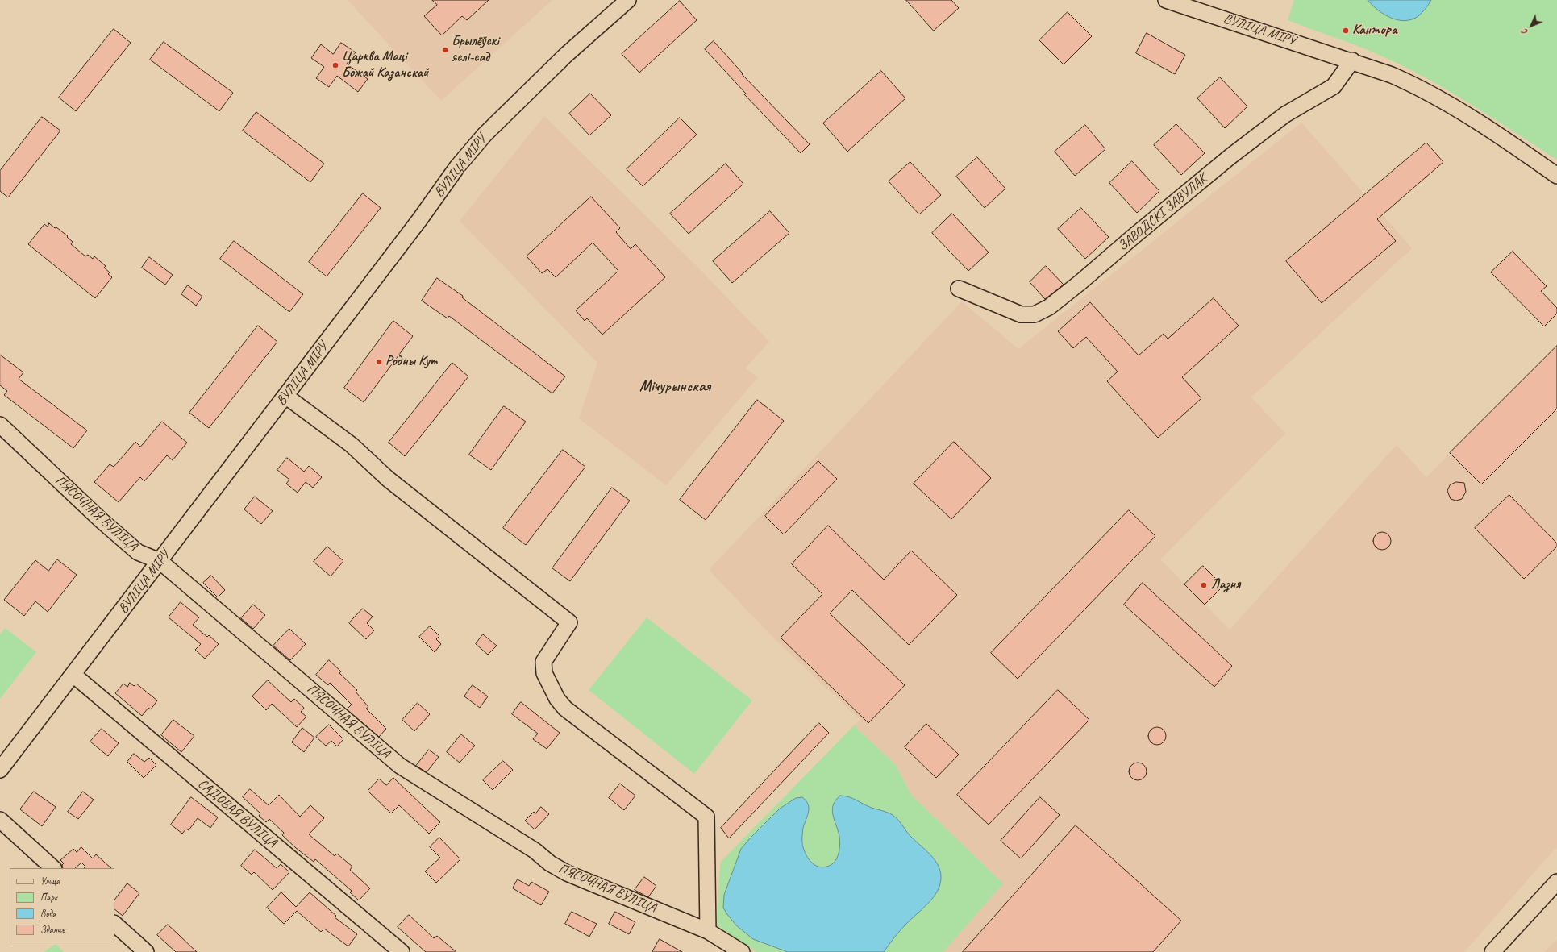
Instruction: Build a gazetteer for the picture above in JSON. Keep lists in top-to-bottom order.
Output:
{
  "streets": {
    "street": [
      "ВУЛІЦА МІРУ",
      "ЗАВОДСКІ ЗАВУЛАК",
      "ПЯСОЧНАЯ ВУЛІЦА",
      "САДОВАЯ ВУЛІЦА"
    ]
  },
  "crossings": [
    ["ВУЛІЦА МІРУ", "ЗАВОДСКІ ЗАВУЛАК"],
    ["ВУЛІЦА МІРУ", "ПЯСОЧНАЯ ВУЛІЦА"],
    ["ВУЛІЦА МІРУ", "САДОВАЯ ВУЛІЦА"]
  ],
  "districts": ["Мічурынская"],
  "places": [
    "Кантора",
    "Брылёўскі яслі-сад",
    "Царква Маці Божай Казанскай",
    "Родны Кут",
    "Лазня"
  ],
  "legend": [
    "Улица",
    "Парк",
    "Вода",
    "Здание"
  ],
  "north": "bottom left"
}
